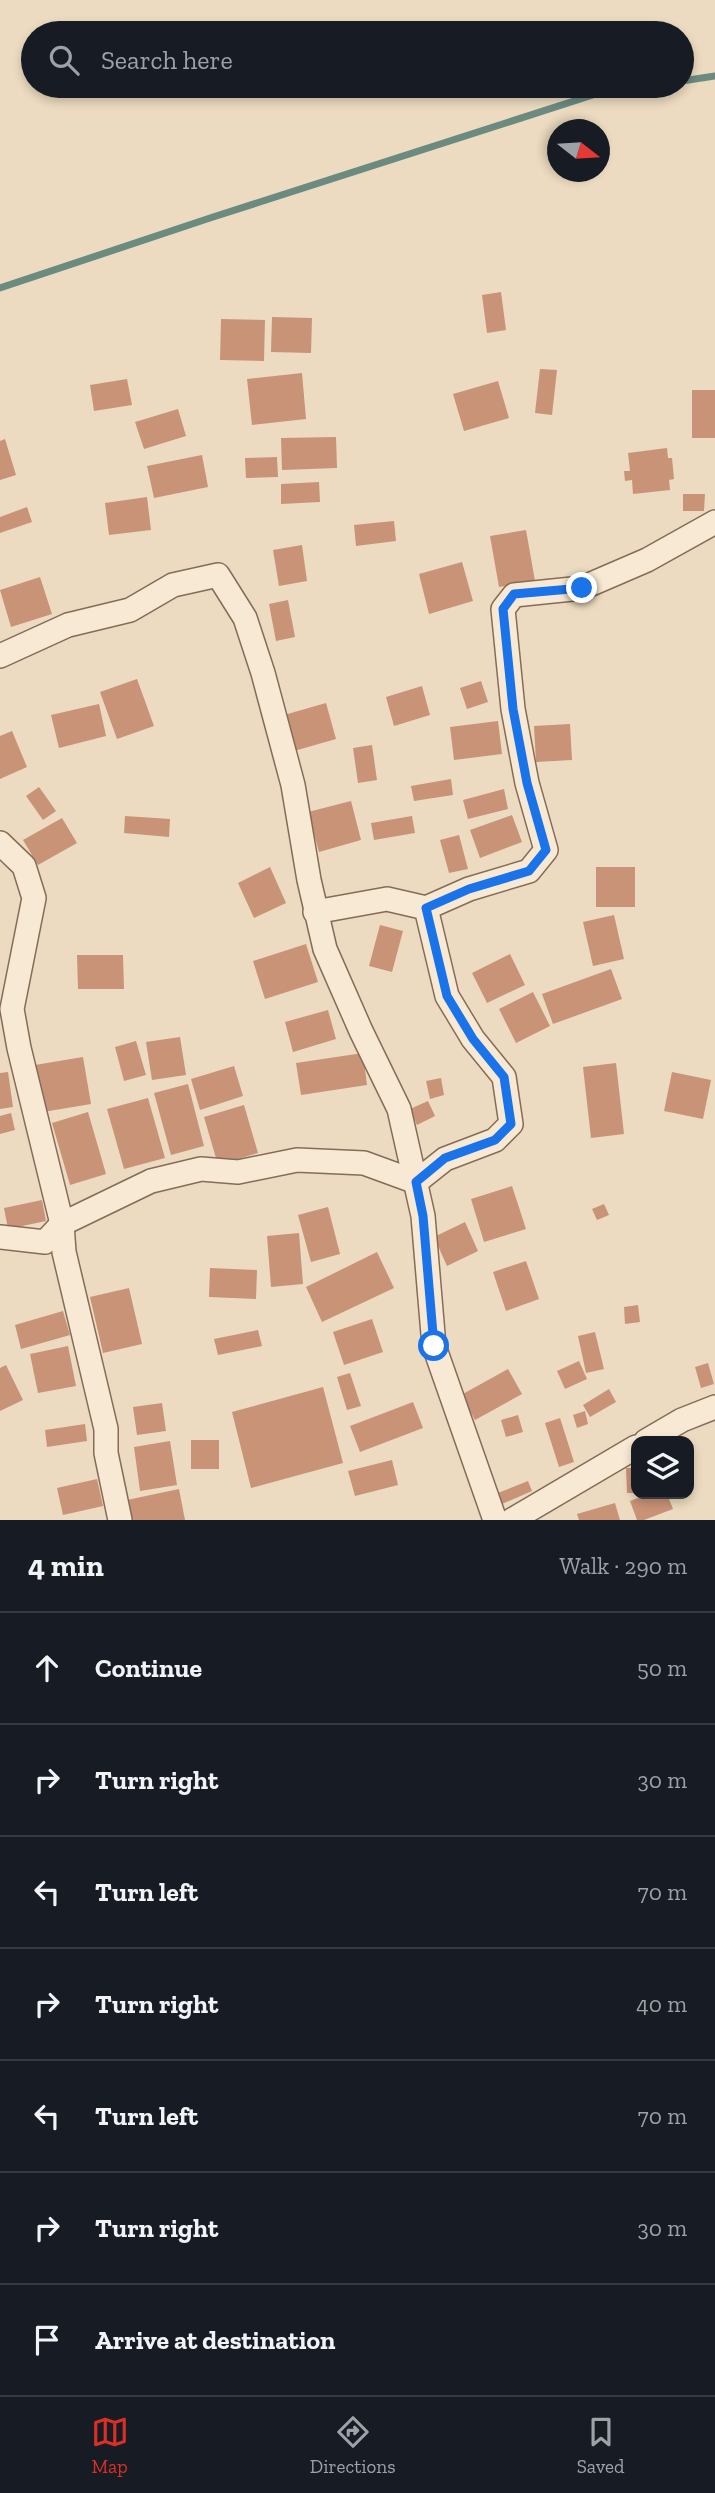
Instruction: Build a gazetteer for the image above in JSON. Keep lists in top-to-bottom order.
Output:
{
  "north": "right",
  "page": {
    "search": "Search here",
    "heading": ["4 min", "Walk · 290 m"],
    "list": [
      ["Continue", "50 m"],
      ["Turn right", "30 m"],
      ["Turn left", "70 m"],
      ["Turn right", "40 m"],
      ["Turn left", "70 m"],
      ["Turn right", "30 m"],
      "Arrive at destination"
    ],
    "nav": ["Map", "Directions", "Saved"]
  }
}
